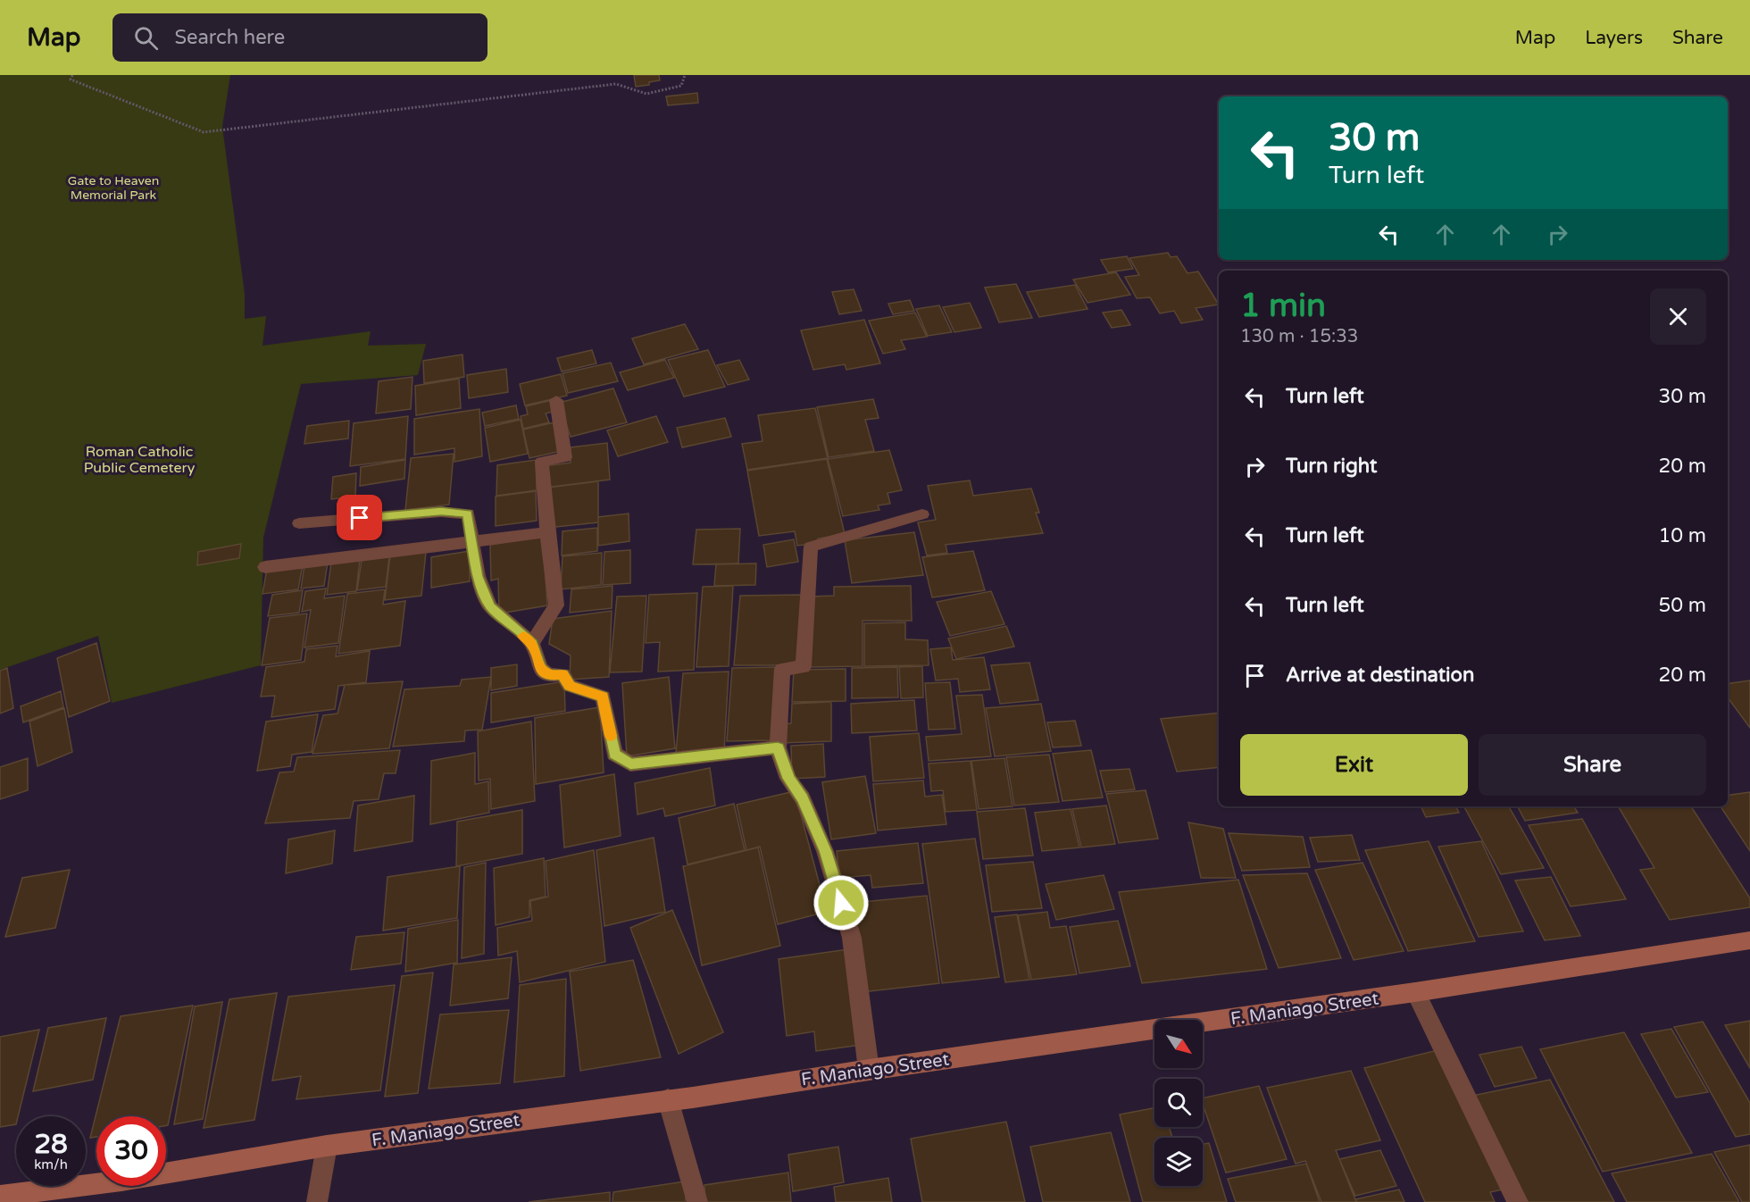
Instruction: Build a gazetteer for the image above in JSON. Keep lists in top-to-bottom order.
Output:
{
  "streets": {
    "main road": ["F. Maniago Street"]
  },
  "parks": ["Gate to Heaven Memorial Park", "Roman Catholic Public Cemetery"],
  "north": "bottom right",
  "page": {
    "header": "Map",
    "search": "Search here",
    "nav": ["Map", "Layers", "Share"],
    "turn": ["30 m", "Turn left"],
    "heading": ["1 min", "130 m · 15:33"],
    "list": [
      {
        "name": "Turn left",
        "value": "30 m"
      },
      {
        "name": "Turn right",
        "value": "20 m"
      },
      {
        "name": "Turn left",
        "value": "10 m"
      },
      {
        "name": "Turn left",
        "value": "50 m"
      },
      {
        "name": "Arrive at destination",
        "value": "20 m"
      }
    ],
    "buttons": ["Exit", "Share"],
    "speed": "28 km/h",
    "limit": "30"
  }
}
